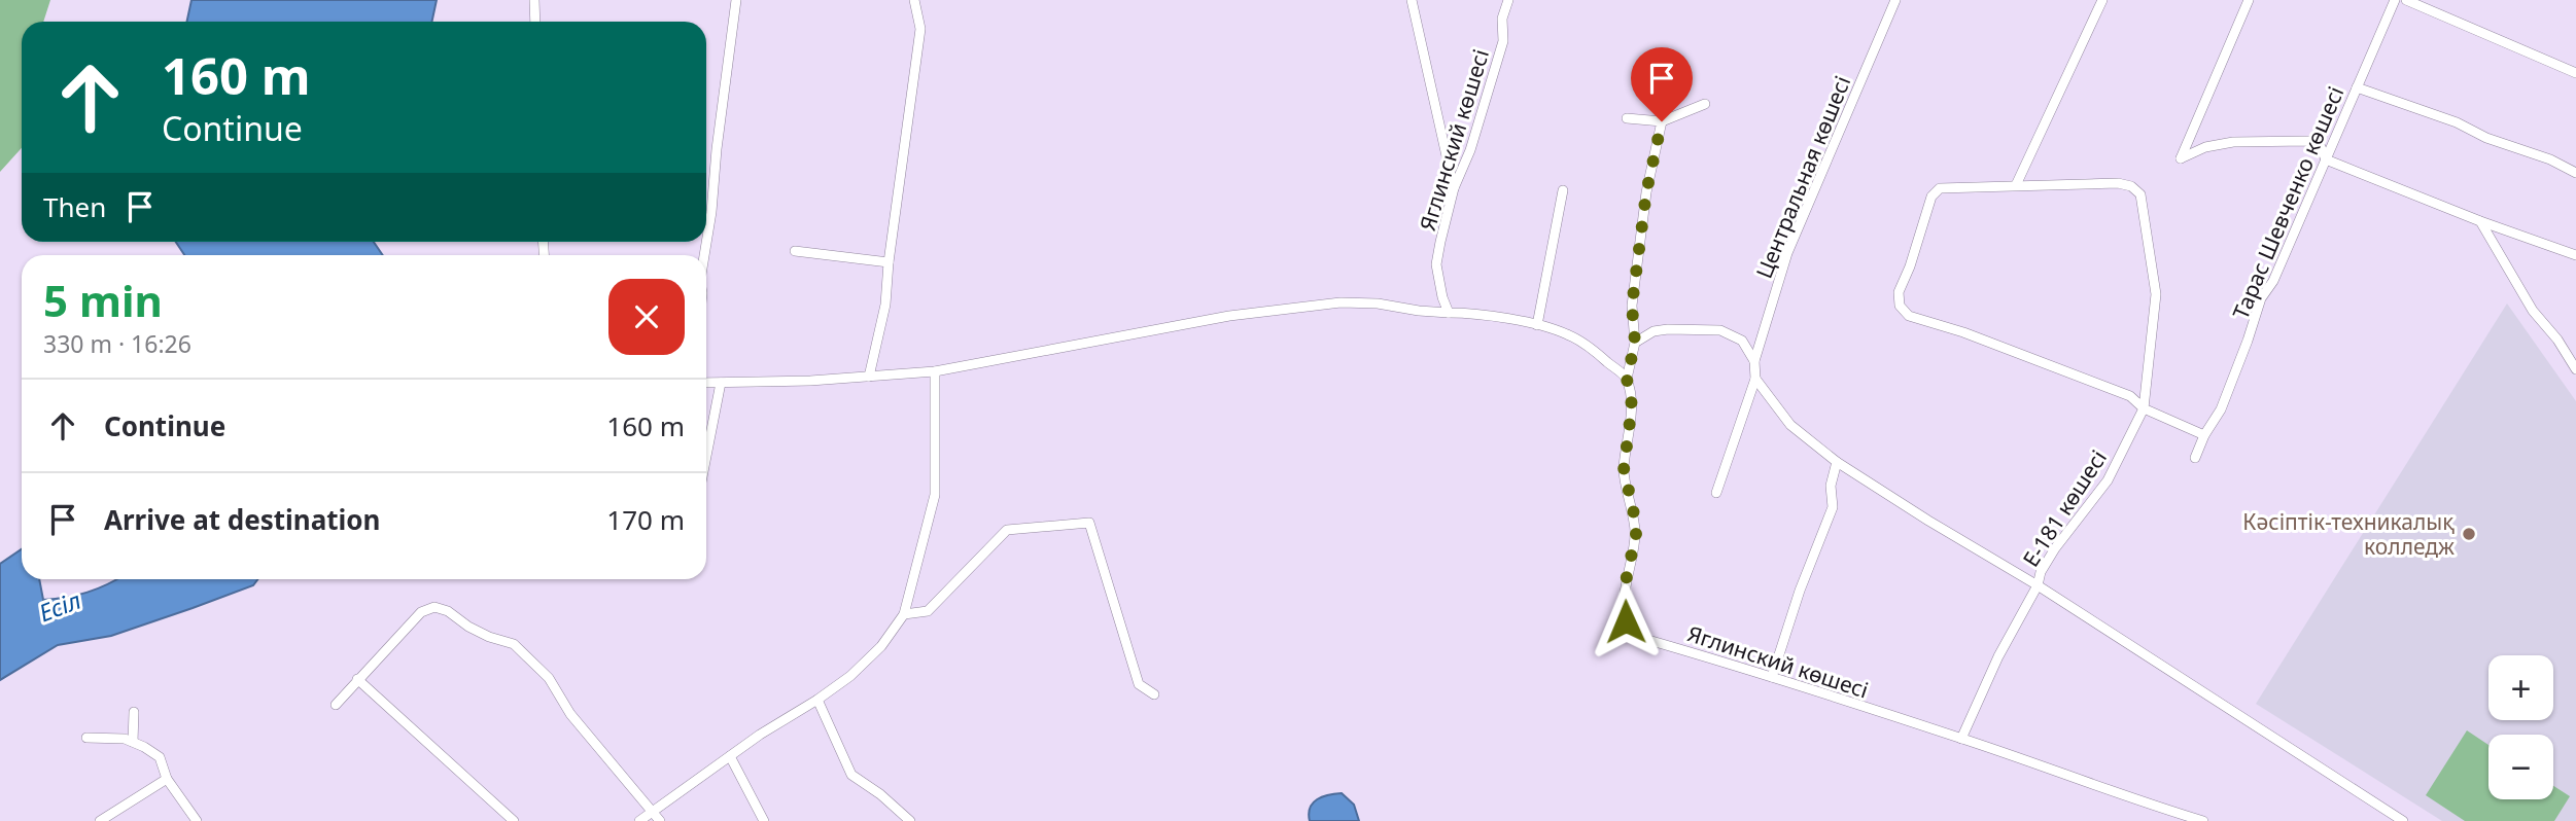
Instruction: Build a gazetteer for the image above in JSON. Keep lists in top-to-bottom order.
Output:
{
  "streets": {
    "street": [
      "Яглинский көшесі",
      "Центральная көшесі",
      "Тарас Шевченко көшесі",
      "Е-181 көшесі"
    ]
  },
  "crossings": [
    ["Яглинский көшесі", "Е-181 көшесі"]
  ],
  "water": ["Есіл"],
  "places": ["Кәсіптік-техникалық колледж"],
  "page": {
    "turn": ["160 m", "Continue"],
    "then": "Then",
    "heading": ["5 min", "330 m · 16:26"],
    "list": [
      {
        "name": "Continue",
        "value": "160 m"
      },
      {
        "name": "Arrive at destination",
        "value": "170 m"
      }
    ],
    "map_buttons": ["+", "−"]
  }
}
